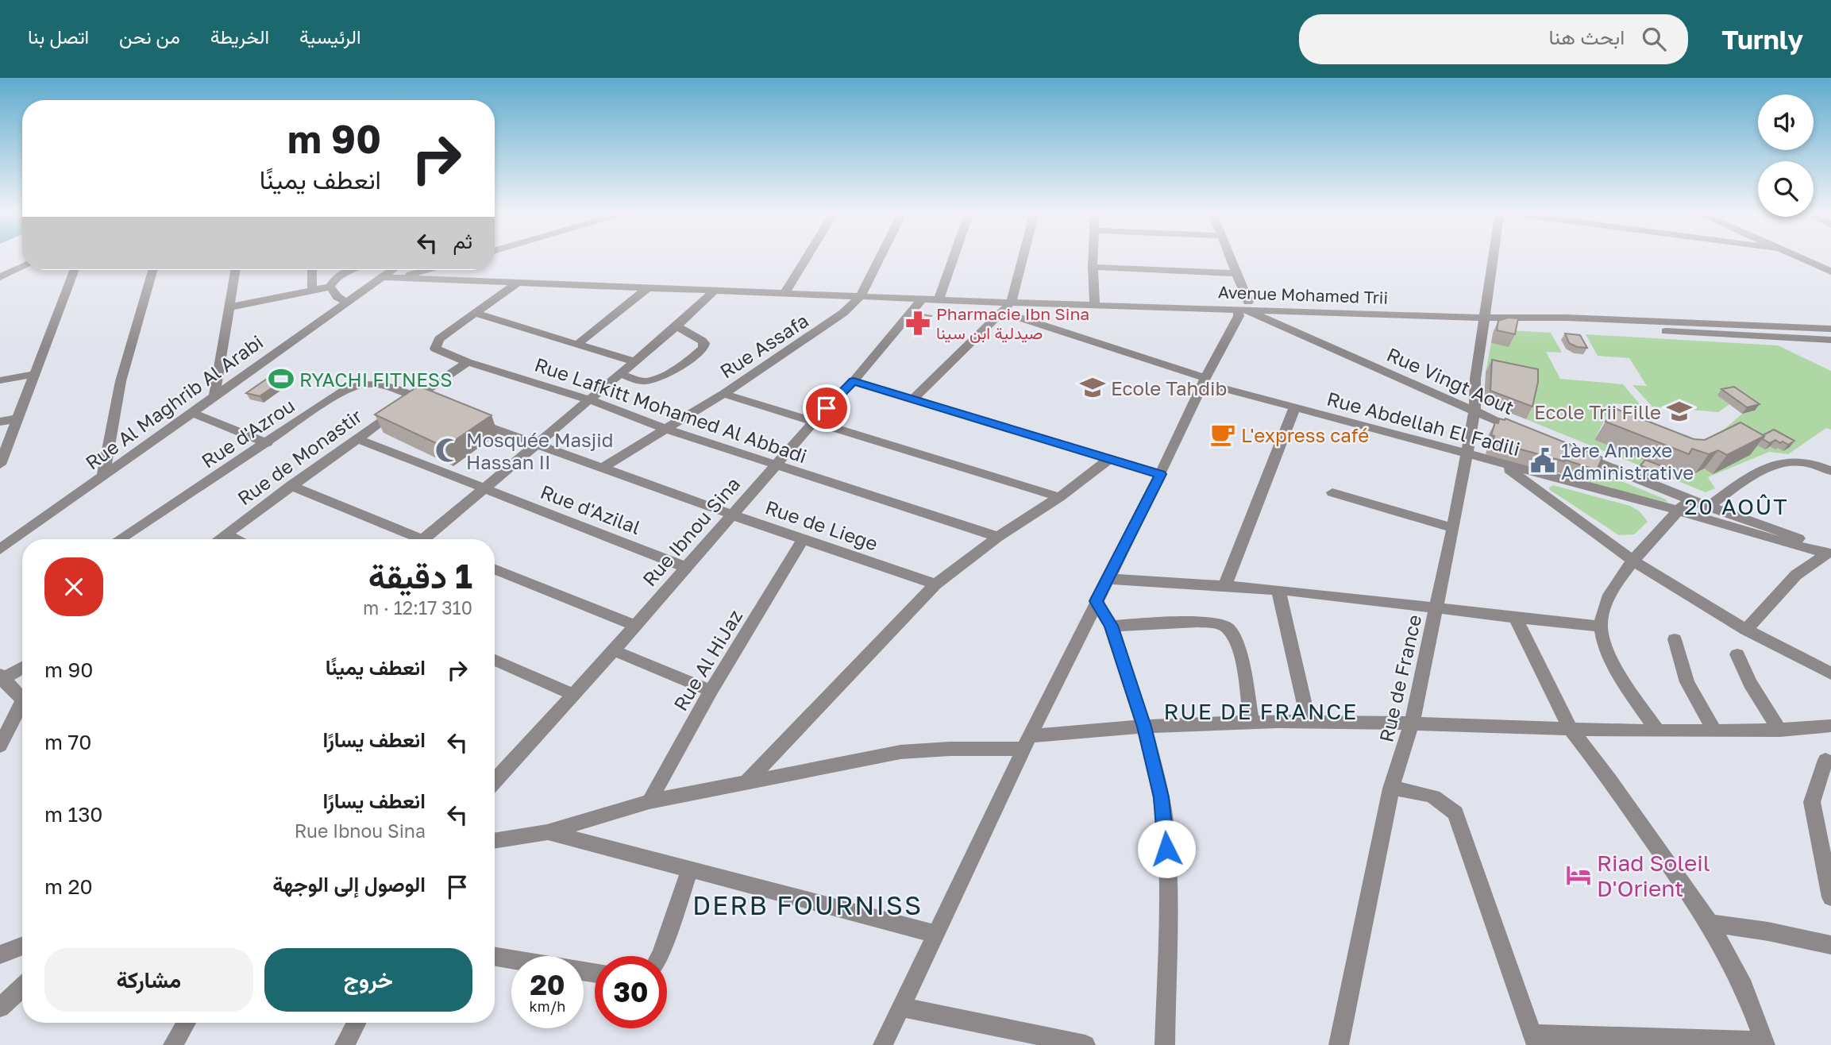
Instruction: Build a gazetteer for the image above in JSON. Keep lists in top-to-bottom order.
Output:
{
  "streets": {
    "street": [
      "Avenue Mohamed Trii",
      "Rue Assafa",
      "Rue Vingt Aout",
      "Rue Al Maghrib Al Arabi",
      "Rue Lafkitt Mohamed Al Abbadi",
      "Rue Abdellah El Fadili",
      "Rue d'Azrou",
      "Rue de Monastir",
      "Rue d'Azilal",
      "Rue de Liege",
      "Rue Ibnou Sina",
      "Rue Al HiJaz",
      "Rue de France"
    ]
  },
  "crossings": [
    ["Avenue Mohamed Trii", "Rue Assafa"],
    ["Avenue Mohamed Trii", "Rue Vingt Aout"],
    ["Avenue Mohamed Trii", "Rue Al Maghrib Al Arabi"],
    ["Avenue Mohamed Trii", "Rue Lafkitt Mohamed Al Abbadi"],
    ["Avenue Mohamed Trii", "Rue Ibnou Sina"],
    ["Avenue Mohamed Trii", "Rue de France"],
    ["Rue Assafa", "Rue Lafkitt Mohamed Al Abbadi"],
    ["Rue Assafa", "Rue de Liege"],
    ["Rue Vingt Aout", "Rue de France"],
    ["Rue Lafkitt Mohamed Al Abbadi", "Rue de Monastir"],
    ["Rue Lafkitt Mohamed Al Abbadi", "Rue Ibnou Sina"],
    ["Rue Abdellah El Fadili", "Rue de France"],
    ["Rue d'Azrou", "Rue de Monastir"],
    ["Rue de Monastir", "Rue d'Azilal"],
    ["Rue d'Azilal", "Rue Ibnou Sina"],
    ["Rue de Liege", "Rue Ibnou Sina"],
    ["Rue de Liege", "Rue Al HiJaz"]
  ],
  "districts": ["20 AOÛT", "RUE DE FRANCE", "DERB FOURNISS"],
  "places": {
    "pharmacy": ["Pharmacie Ibn Sina صيدلية ابن سينا"],
    "sports": ["RYACHI FITNESS"],
    "school or university": ["Ecole Tahdib", "Ecole Trii Fille"],
    "cafe": ["L'express café"],
    "mosque": ["Mosquée Masjid Hassan II"],
    "public building": ["1ère Annexe Administrative"],
    "hotel": ["Riad Soleil D'Orient"]
  },
  "page": {
    "header": "Turnly",
    "search": "ابحث هنا",
    "nav": [
      "الرئيسية",
      "الخريطة",
      "من نحن",
      "اتصل بنا"
    ],
    "turn": ["90 m", "انعطف يمينًا"],
    "then": "ثم",
    "heading": ["1 دقيقة", "310 m · 12:17"],
    "list": [
      {
        "name": "انعطف يمينًا",
        "value": "90 m"
      },
      {
        "name": "انعطف يسارًا",
        "value": "70 m"
      },
      {
        "name": "انعطف يسارًا",
        "note": "Rue Ibnou Sina",
        "value": "130 m"
      },
      {
        "name": "الوصول إلى الوجهة",
        "value": "20 m"
      }
    ],
    "buttons": ["خروج", "مشاركة"],
    "speed": "20 km/h",
    "limit": "30"
  }
}
